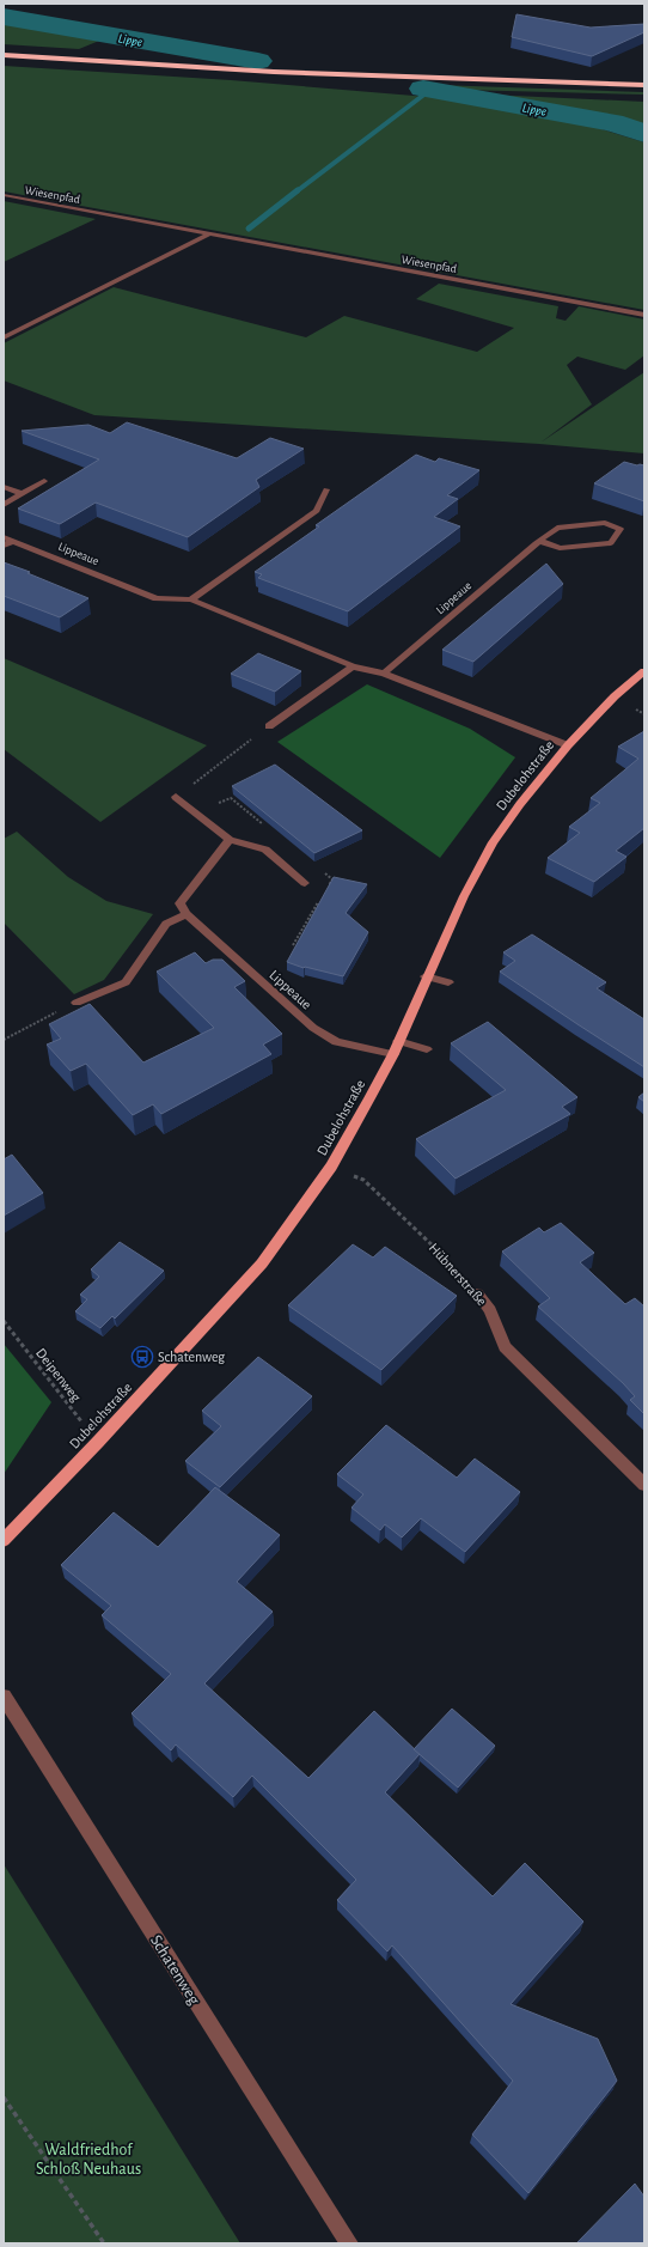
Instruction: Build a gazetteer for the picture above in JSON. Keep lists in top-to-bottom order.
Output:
{
  "streets": {
    "main road": ["Dubelohstraße"],
    "street": [
      "Wiesenpfad",
      "Lippeaue",
      "Hübnerstraße",
      "Schatenweg"
    ],
    "path": ["Deipenweg"]
  },
  "crossings": [
    ["Lippeaue", "Dubelohstraße"],
    ["Dubelohstraße", "Hübnerstraße"],
    ["Dubelohstraße", "Deipenweg"]
  ],
  "water": ["Lippe"],
  "parks": ["Waldfriedhof Schloß Neuhaus"],
  "places": {
    "bus stop": ["Schatenweg"]
  }
}
